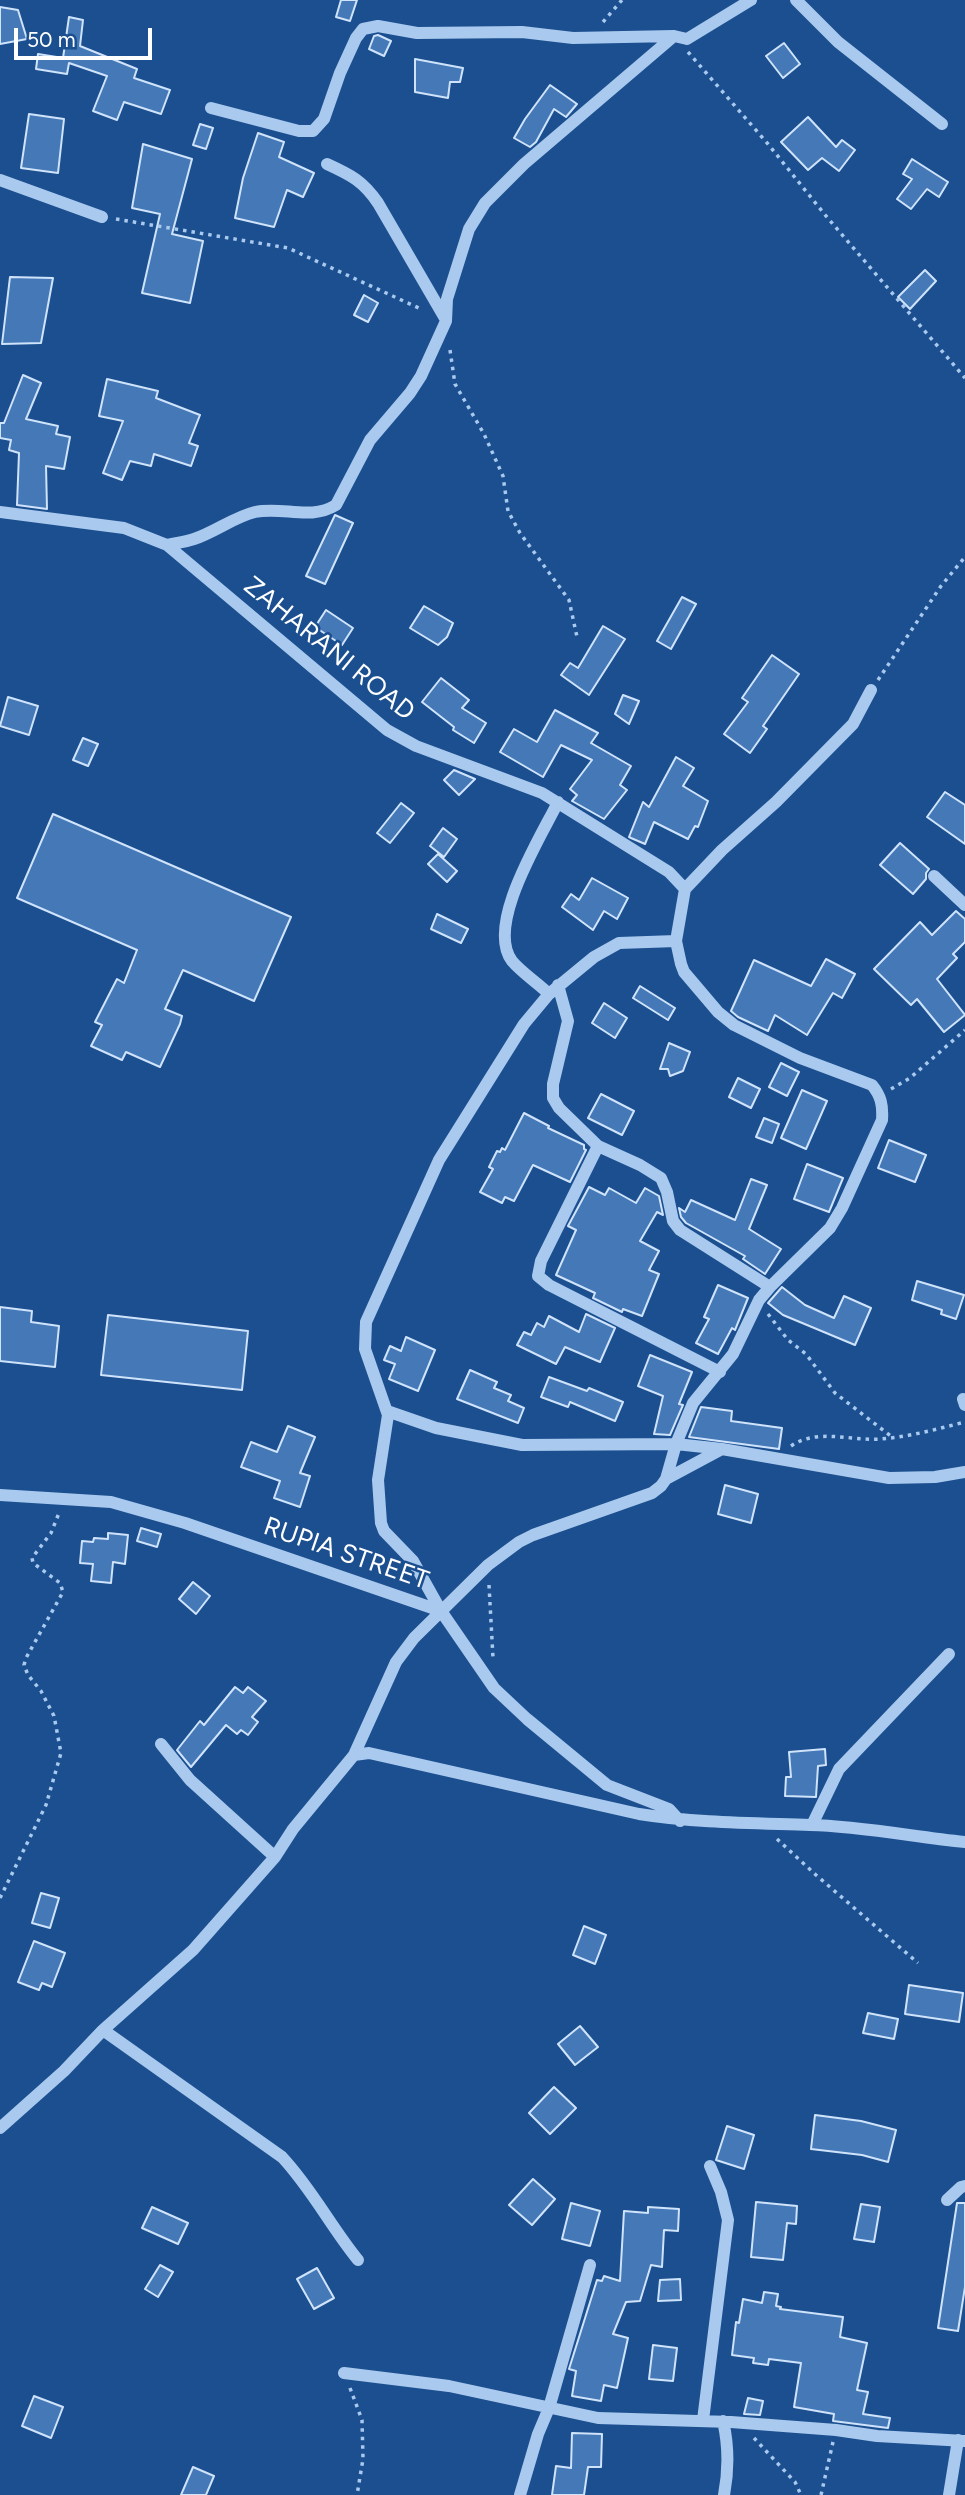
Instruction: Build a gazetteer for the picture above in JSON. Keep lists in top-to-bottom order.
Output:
{
  "streets": {
    "street": ["ZAHARANI ROAD", "RUPIA STREET"]
  },
  "scale_bar": "50 m"
}
